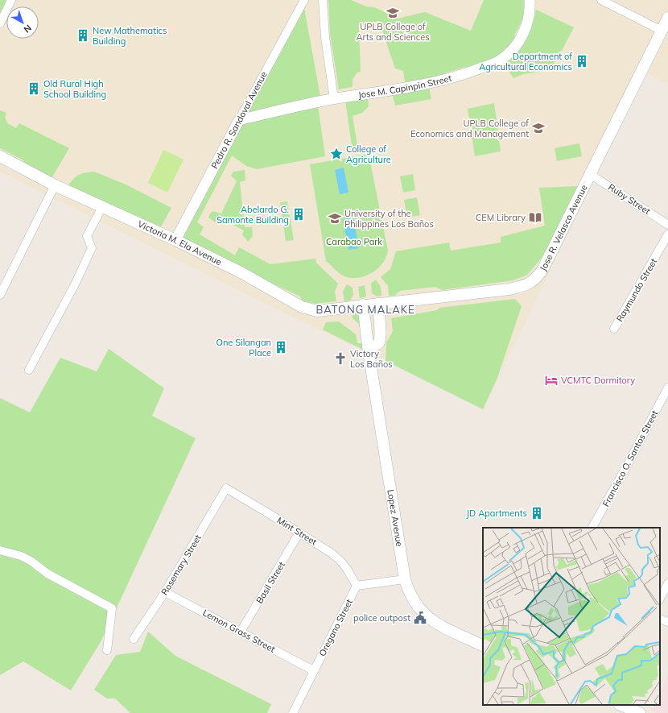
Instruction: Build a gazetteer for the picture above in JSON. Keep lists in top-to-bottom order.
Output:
{
  "streets": {
    "main road": ["Jose R. Velasco Avenue", "Victoria M. Ela Avenue", "Lopez Avenue"],
    "street": [
      "Jose M. Capinpin Street",
      "Pedro R. Sandoval Avenue",
      "Ruby Street",
      "Raymundo Street",
      "Francisco O. Santos Street",
      "Mint Street",
      "Rosemary Street",
      "Basil Street",
      "Oregano Street",
      "Lemon Grass Street"
    ]
  },
  "crossings": [
    ["Jose M. Capinpin Street", "Pedro R. Sandoval Avenue"],
    ["Pedro R. Sandoval Avenue", "Victoria M. Ela Avenue"],
    ["Ruby Street", "Jose R. Velasco Avenue"],
    ["Jose R. Velasco Avenue", "Victoria M. Ela Avenue"],
    ["Jose R. Velasco Avenue", "Lopez Avenue"],
    ["Victoria M. Ela Avenue", "Lopez Avenue"],
    ["Mint Street", "Rosemary Street"],
    ["Mint Street", "Basil Street"],
    ["Mint Street", "Oregano Street"],
    ["Rosemary Street", "Lemon Grass Street"],
    ["Basil Street", "Lemon Grass Street"],
    ["Oregano Street", "Lemon Grass Street"]
  ],
  "districts": ["BATONG MALAKE"],
  "parks": ["Carabao Park"],
  "places": {
    "school or university": ["UPLB College of Arts and Sciences", "UPLB College of Economics and Management", "University of the Philippines Los Baños"],
    "building": [
      "New Mathematics Building",
      "Department of Agricultural Economics",
      "Old Rural High School Building",
      "Abelardo G. Samonte Building",
      "One Silangan Place",
      "JD Apartments"
    ],
    "place": ["College of Agriculture"],
    "library": ["CEM Library"],
    "church": ["Victory Los Baños"],
    "hotel": ["VCMTC Dormitory"],
    "public building": ["police outpost"]
  },
  "north": "bottom right"
}
